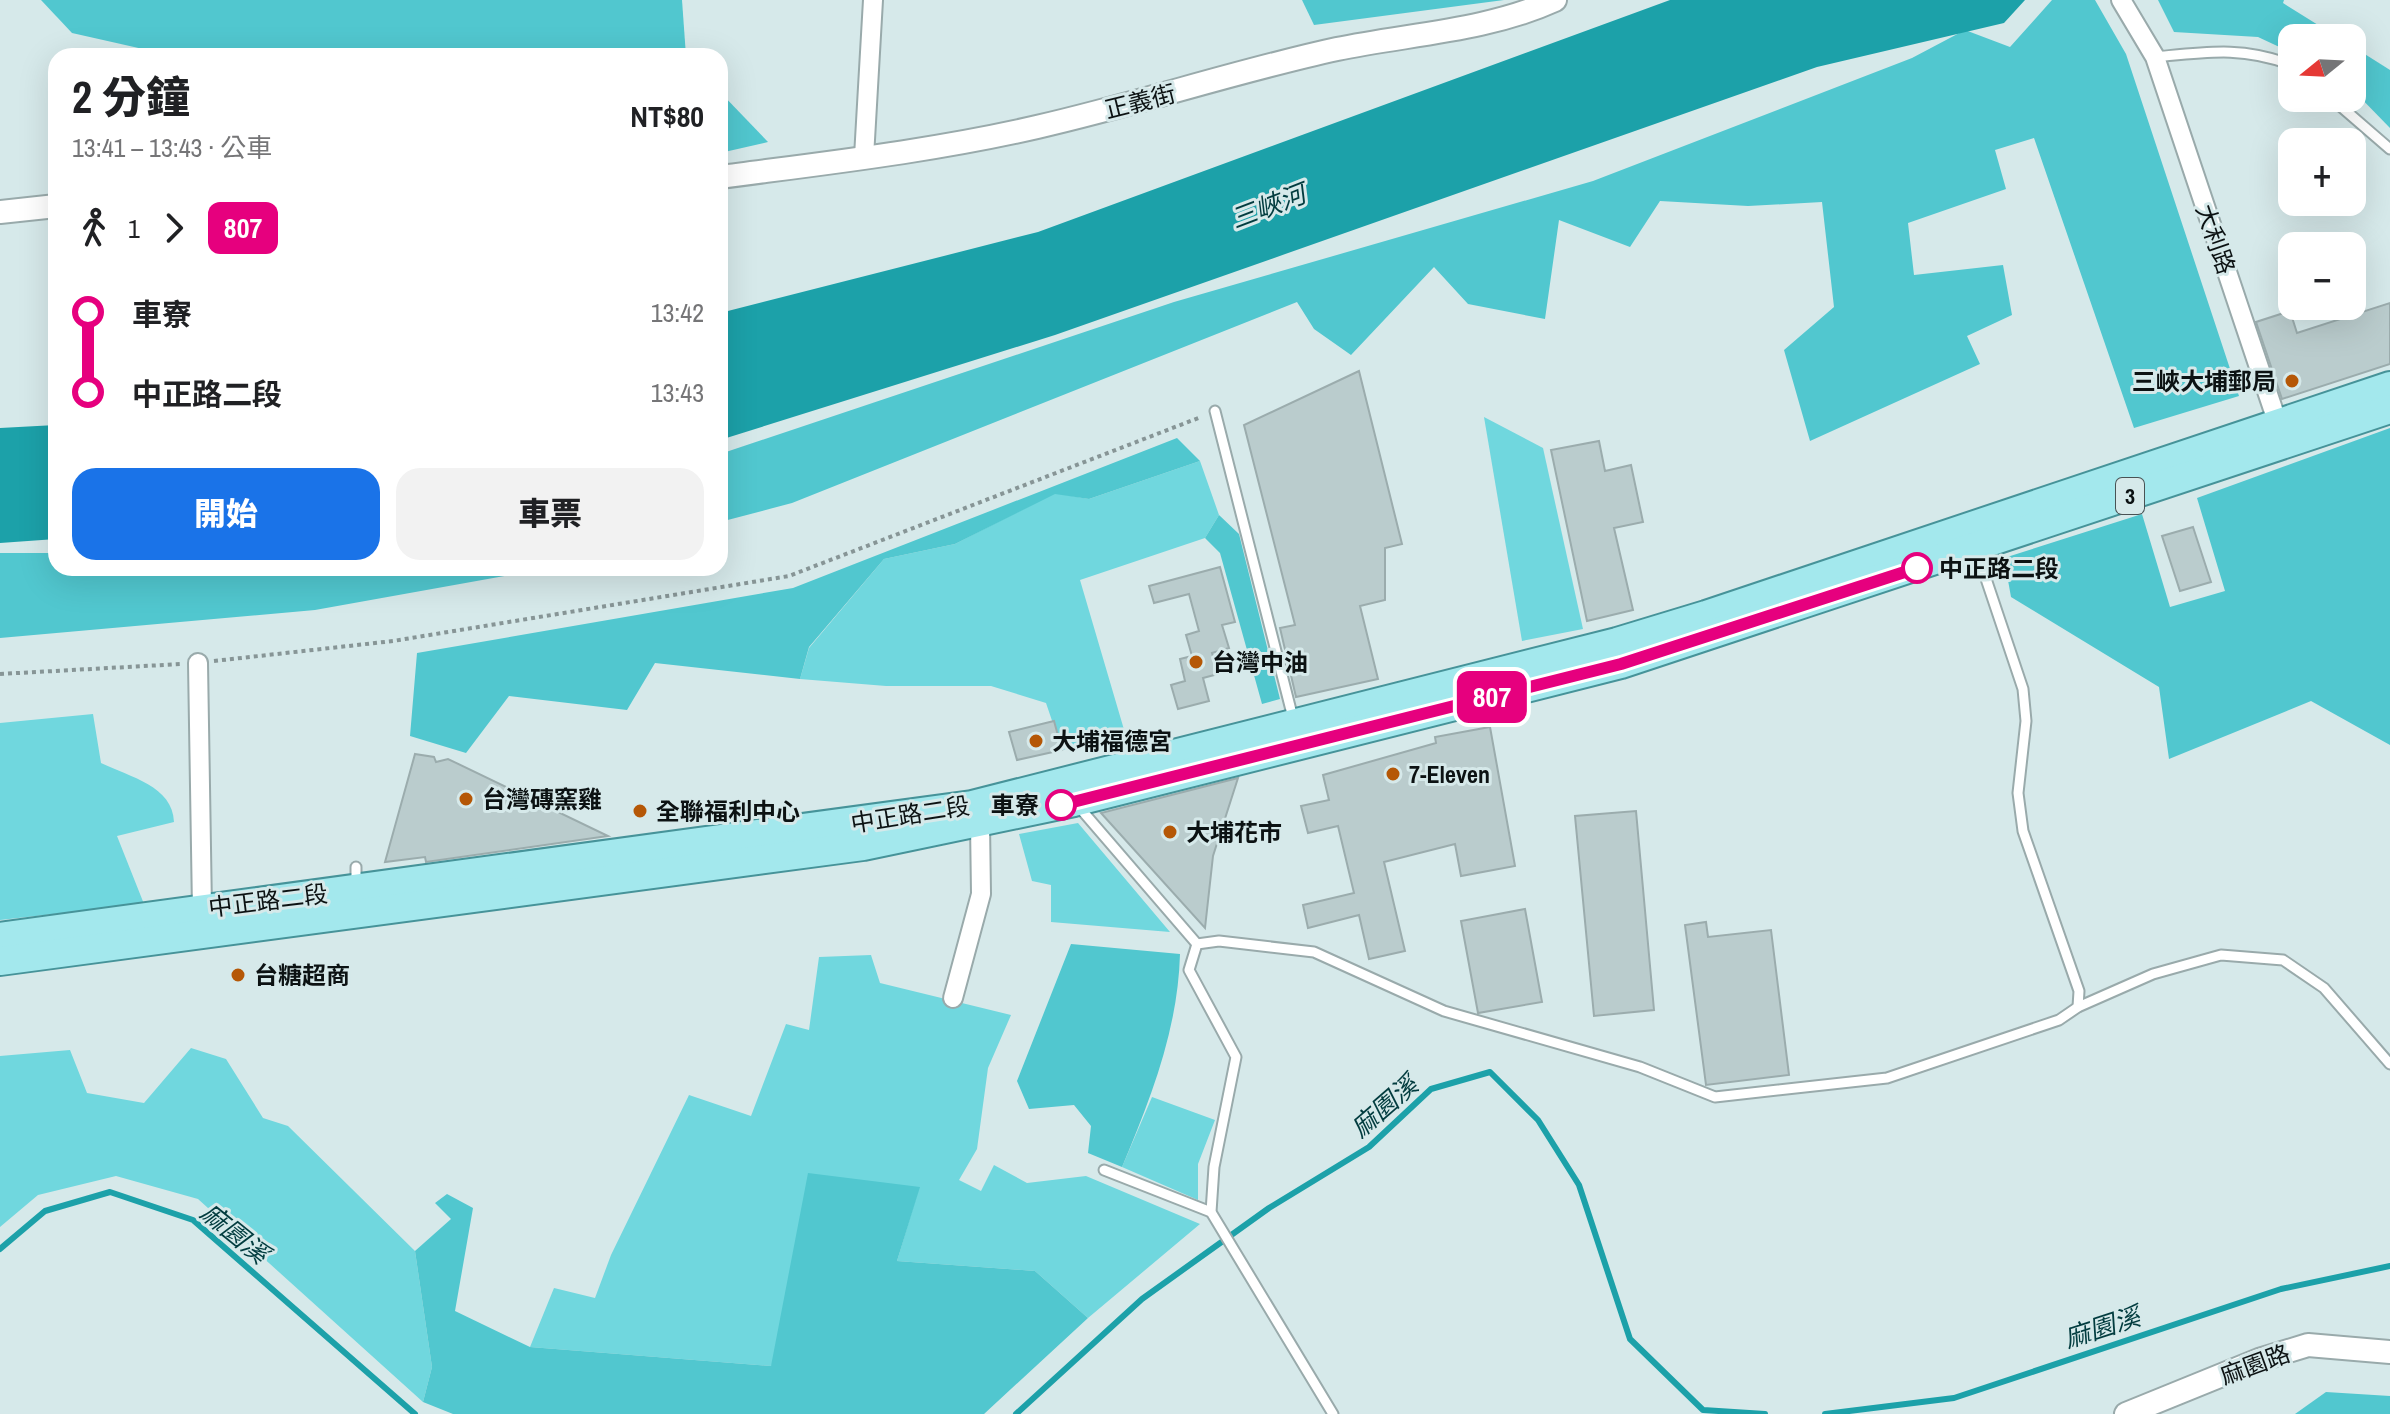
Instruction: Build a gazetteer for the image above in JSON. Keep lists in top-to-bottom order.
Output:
{
  "streets": {
    "main road": ["3", "中正路二段"],
    "street": ["正義街", "大利路", "麻園路"]
  },
  "crossings": [
    ["大利路", "中正路二段"]
  ],
  "water": ["三峽河", "麻園溪"],
  "places": [
    "三峽大埔郵局",
    "中正路二段",
    "台灣中油",
    "大埔福德宮",
    "7-Eleven",
    "台灣磚窯雞",
    "車寮",
    "全聯福利中心",
    "大埔花市",
    "台糖超商"
  ],
  "lines": ["bus line 807"],
  "north": "left",
  "page": {
    "on_map": "807",
    "map_buttons": ["+", "−"],
    "heading": ["2 分鐘", "13:41 – 13:43 · 公車", "NT$80"],
    "legs": ["1", "807"],
    "list": [
      {
        "name": "車寮",
        "value": "13:42"
      },
      {
        "name": "中正路二段",
        "value": "13:43"
      }
    ],
    "buttons": ["開始", "車票"]
  }
}
